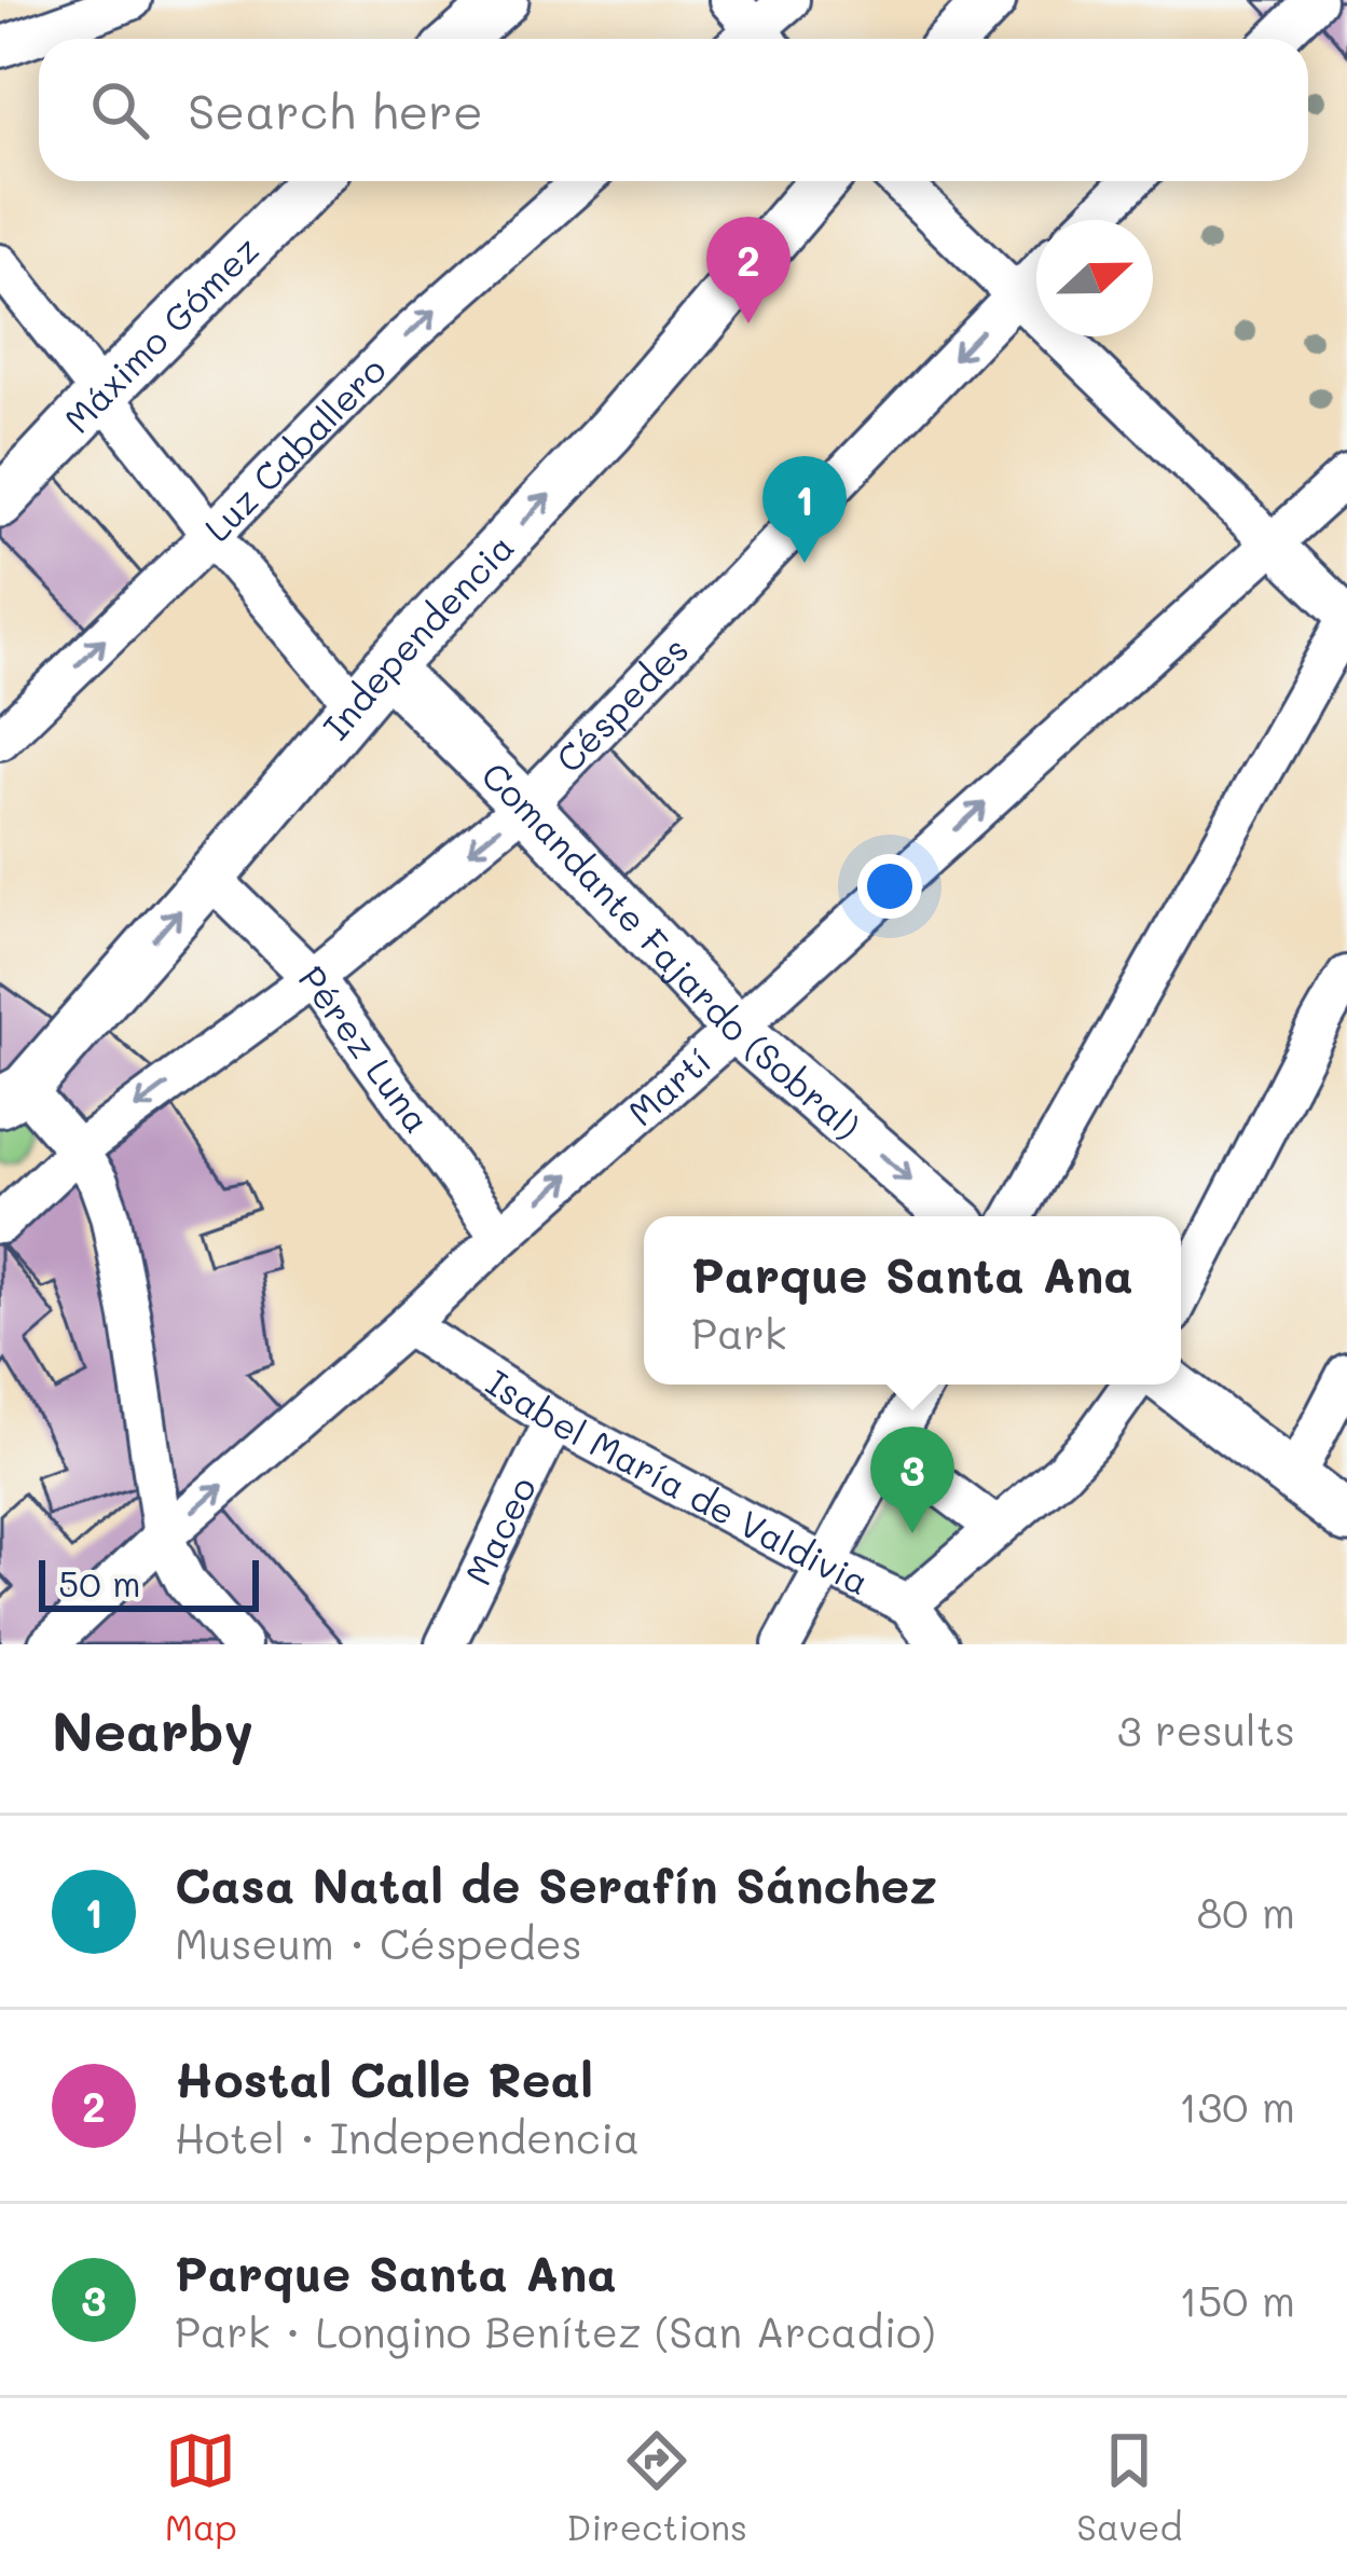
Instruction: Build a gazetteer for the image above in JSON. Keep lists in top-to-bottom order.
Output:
{
  "streets": {
    "main road": ["Máximo Gómez", "Independencia", "Comandante Fajardo (Sobral)"],
    "street": [
      "Luz Caballero",
      "Céspedes",
      "Pérez Luna",
      "Martí",
      "Isabel María de Valdivia",
      "Maceo"
    ]
  },
  "crossings": [
    ["Independencia", "Comandante Fajardo (Sobral)"],
    ["Independencia", "Pérez Luna"],
    ["Céspedes", "Comandante Fajardo (Sobral)"],
    ["Céspedes", "Pérez Luna"],
    ["Comandante Fajardo (Sobral)", "Martí"],
    ["Pérez Luna", "Martí"],
    ["Martí", "Isabel María de Valdivia"],
    ["Isabel María de Valdivia", "Maceo"]
  ],
  "one_way": [
    "Luz Caballero",
    "Independencia",
    "Céspedes",
    "Comandante Fajardo (Sobral)"
  ],
  "scale_bar": "50 m",
  "north": "right",
  "page": {
    "search": "Search here",
    "pins": ["2", "1", "3"],
    "popup": ["Parque Santa Ana", "Park"],
    "scale": "50 m",
    "heading": ["Nearby", "3 results"],
    "list": [
      {
        "mark": "1",
        "name": "Casa Natal de Serafín Sánchez",
        "note": "Museum · Céspedes",
        "value": "80 m"
      },
      {
        "mark": "2",
        "name": "Hostal Calle Real",
        "note": "Hotel · Independencia",
        "value": "130 m"
      },
      {
        "mark": "3",
        "name": "Parque Santa Ana",
        "note": "Park · Longino Benítez (San Arcadio)",
        "value": "150 m"
      }
    ],
    "nav": ["Map", "Directions", "Saved"]
  }
}
